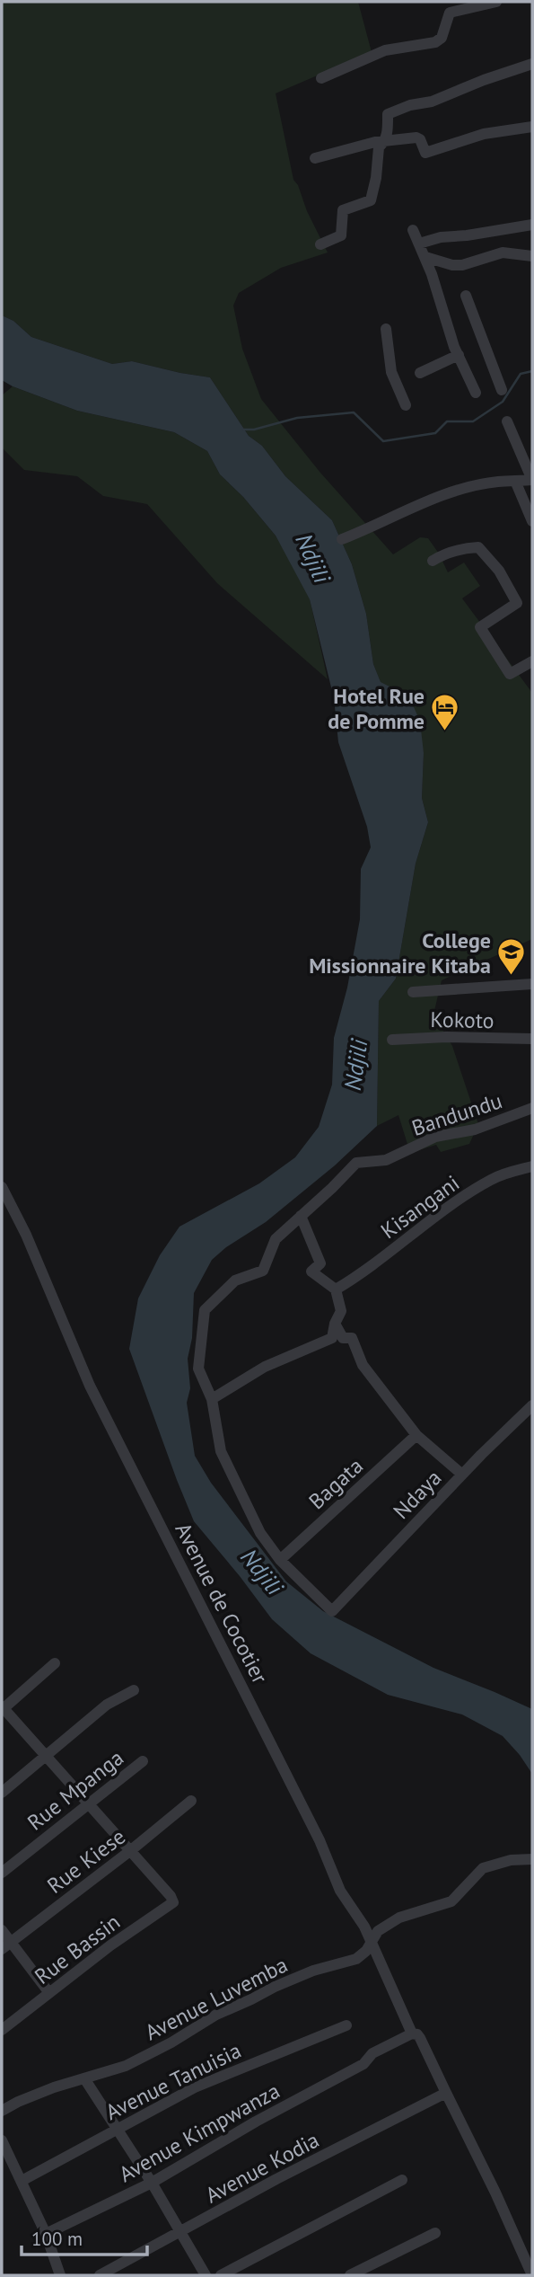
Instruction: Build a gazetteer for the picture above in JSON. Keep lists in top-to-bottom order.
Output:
{
  "streets": {
    "street": [
      "Kokoto",
      "Bandundu",
      "Kisangani",
      "Bagata",
      "Ndaya",
      "Avenue de Cocotier",
      "Rue Mpanga",
      "Rue Kiese",
      "Rue Bassin",
      "Avenue Luvemba",
      "Avenue Tanuisia",
      "Avenue Kimpwanza",
      "Avenue Kodia"
    ]
  },
  "crossings": [
    ["Bagata", "Ndaya"],
    ["Avenue de Cocotier", "Avenue Luvemba"],
    ["Avenue de Cocotier", "Avenue Kimpwanza"],
    ["Avenue de Cocotier", "Avenue Kodia"],
    ["Rue Kiese", "Rue Bassin"]
  ],
  "water": ["Ndjili"],
  "places": {
    "hotel": ["Hotel Rue de Pomme"],
    "school or university": ["College Missionnaire Kitaba"]
  },
  "scale_bar": "100 m"
}
